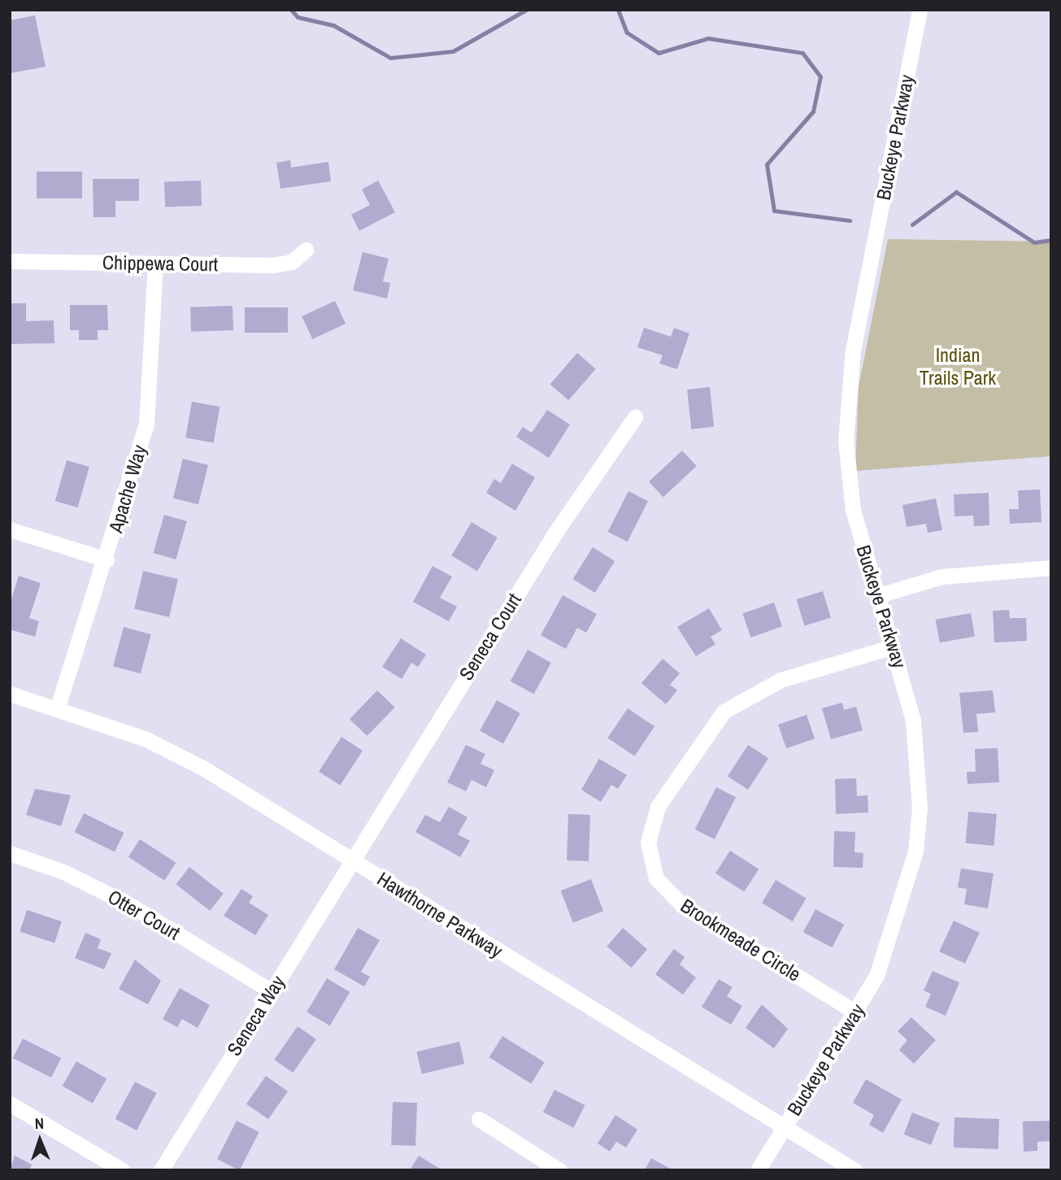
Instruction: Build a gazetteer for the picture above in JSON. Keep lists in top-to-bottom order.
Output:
{
  "streets": {
    "street": [
      "Buckeye Parkway",
      "Chippewa Court",
      "Apache Way",
      "Seneca Court",
      "Otter Court",
      "Hawthorne Parkway",
      "Brookmeade Circle",
      "Seneca Way"
    ]
  },
  "crossings": [
    ["Buckeye Parkway", "Hawthorne Parkway"],
    ["Buckeye Parkway", "Brookmeade Circle"],
    ["Chippewa Court", "Apache Way"],
    ["Apache Way", "Hawthorne Parkway"],
    ["Seneca Court", "Hawthorne Parkway"],
    ["Seneca Court", "Seneca Way"],
    ["Otter Court", "Seneca Way"],
    ["Hawthorne Parkway", "Seneca Way"]
  ],
  "parks": ["Indian Trails Park"],
  "north": "top"
}
